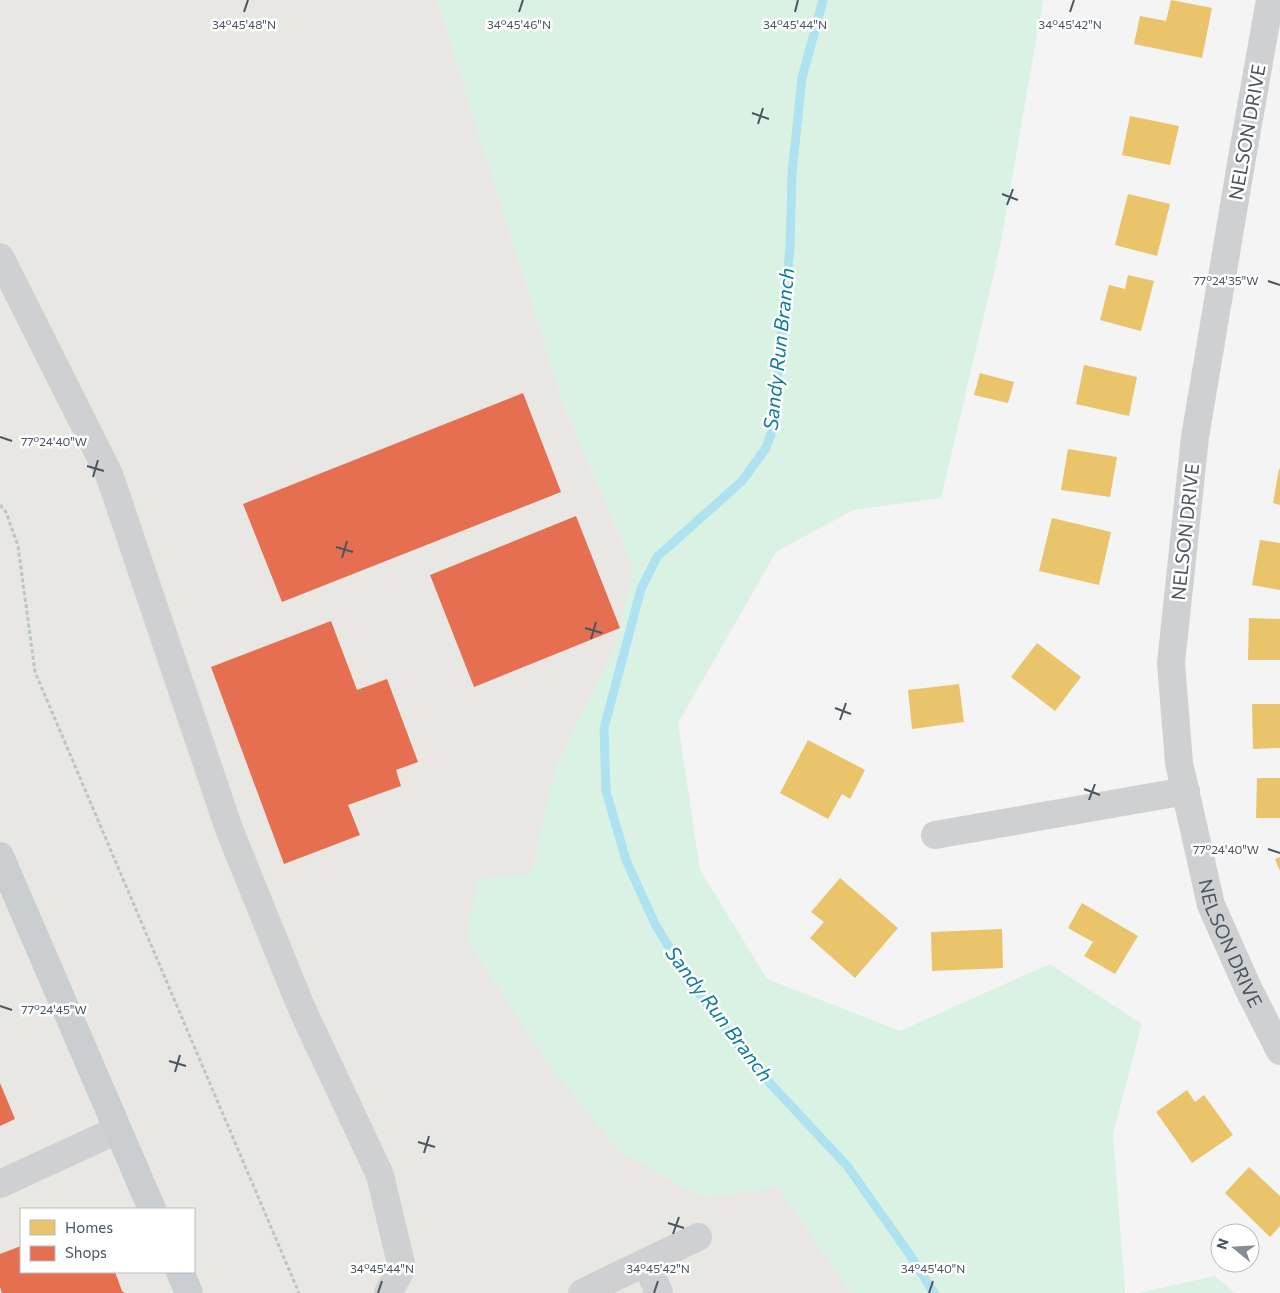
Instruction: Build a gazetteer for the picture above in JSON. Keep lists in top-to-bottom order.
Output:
{
  "streets": {
    "street": ["NELSON DRIVE"]
  },
  "water": ["Sandy Run Branch"],
  "legend": ["Homes", "Shops"],
  "north": "left",
  "coordinates": [
    "34°45'48\"N",
    "34°45'46\"N",
    "34°45'44\"N",
    "34°45'42\"N",
    "77°24'35\"W",
    "77°24'40\"W",
    "77°24'45\"W",
    "34°45'40\"N"
  ]
}
